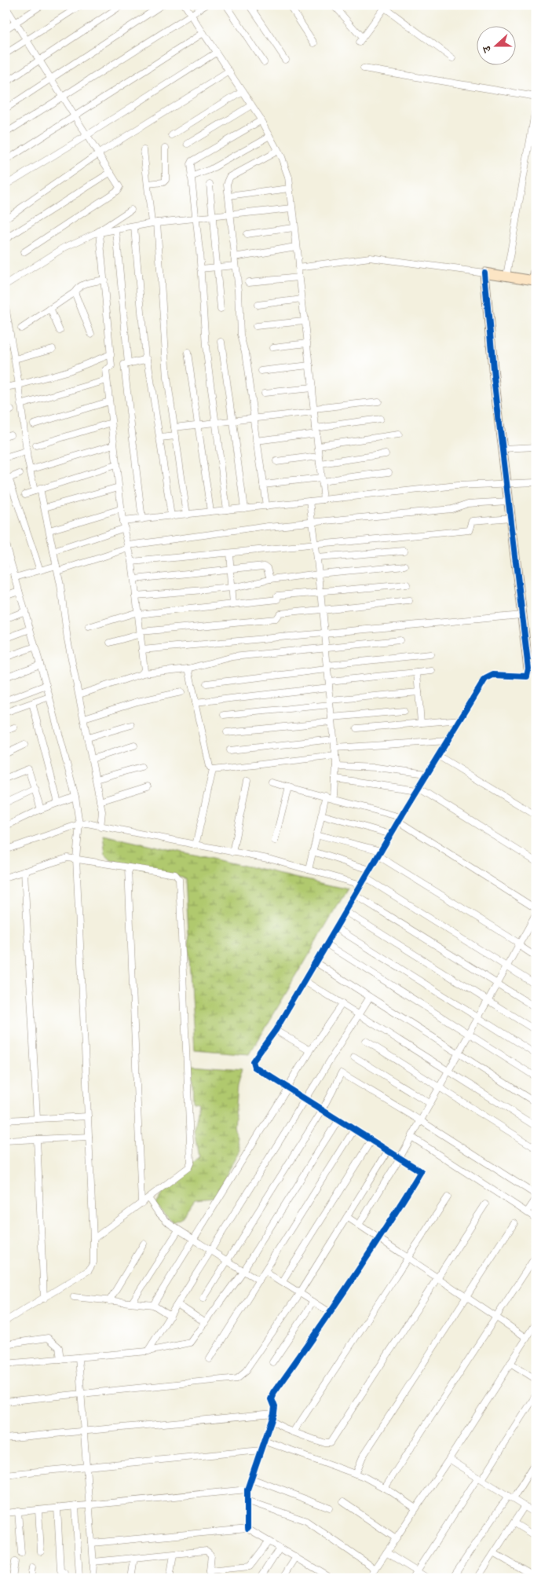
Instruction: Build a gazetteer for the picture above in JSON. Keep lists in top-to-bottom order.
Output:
{
  "north": "left"
}
